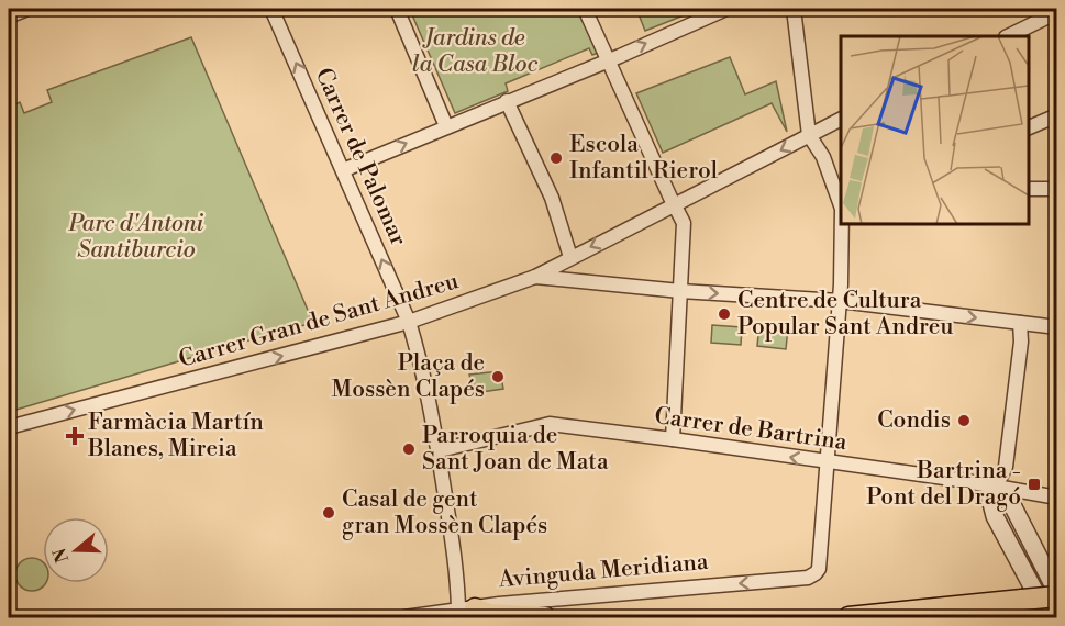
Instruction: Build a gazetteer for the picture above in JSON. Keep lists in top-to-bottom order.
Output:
{
  "streets": {
    "street": [
      "Carrer de Palomar",
      "Carrer Gran de Sant Andreu",
      "Carrer de Bartrina",
      "Avinguda Meridiana"
    ]
  },
  "crossings": [
    ["Carrer de Palomar", "Carrer Gran de Sant Andreu"],
    ["Carrer de Bartrina", "Avinguda Meridiana"]
  ],
  "one_way": ["Avinguda Meridiana"],
  "parks": ["Jardins de la Casa Bloc", "Parc d'Antoni Santiburcio"],
  "places": {
    "other": [
      "Escola Infantil Rierol",
      "Centre de Cultura Popular Sant Andreu",
      "Plaça de Mossèn Clapés",
      "Condis",
      "Parroquia de Sant Joan de Mata",
      "Casal de gent gran Mossèn Clapés"
    ],
    "health": ["Farmàcia Martín Blanes, Mireia"],
    "transit": ["Bartrina - Pont del Dragó"]
  },
  "north": "left"
}
